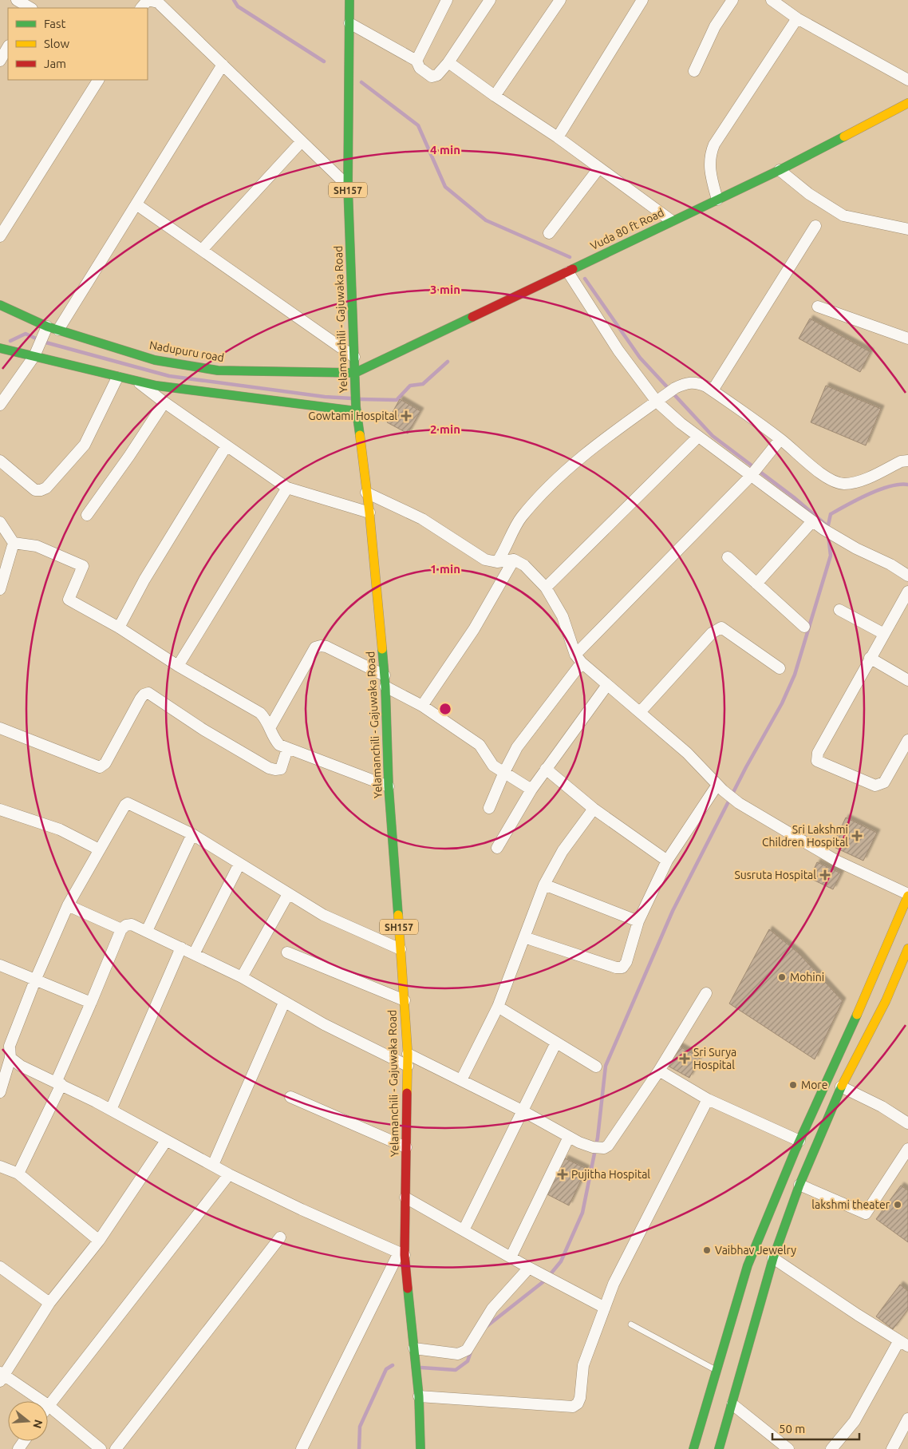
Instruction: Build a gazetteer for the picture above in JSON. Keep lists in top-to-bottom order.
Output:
{
  "streets": {
    "main road": [
      "SH157",
      "Vuda 80 ft Road",
      "Yelamanchili - Gajuwaka Road",
      "Nadupuru road"
    ]
  },
  "crossings": [
    ["Vuda 80 ft Road", "Yelamanchili - Gajuwaka Road"],
    ["Vuda 80 ft Road", "Nadupuru road"],
    ["Yelamanchili - Gajuwaka Road", "Nadupuru road"]
  ],
  "places": {
    "health": [
      "Gowtami Hospital",
      "Sri Lakshmi Children Hospital",
      "Susruta Hospital",
      "Sri Surya Hospital",
      "Pujitha Hospital"
    ],
    "other": [
      "Mohini",
      "More",
      "lakshmi theater",
      "Vaibhav Jewelry"
    ]
  },
  "legend": ["Fast", "Slow", "Jam"],
  "scale_bar": "50 m",
  "north": "right",
  "rings": [
    "4 min",
    "3 min",
    "2 min",
    "1 min"
  ]
}
